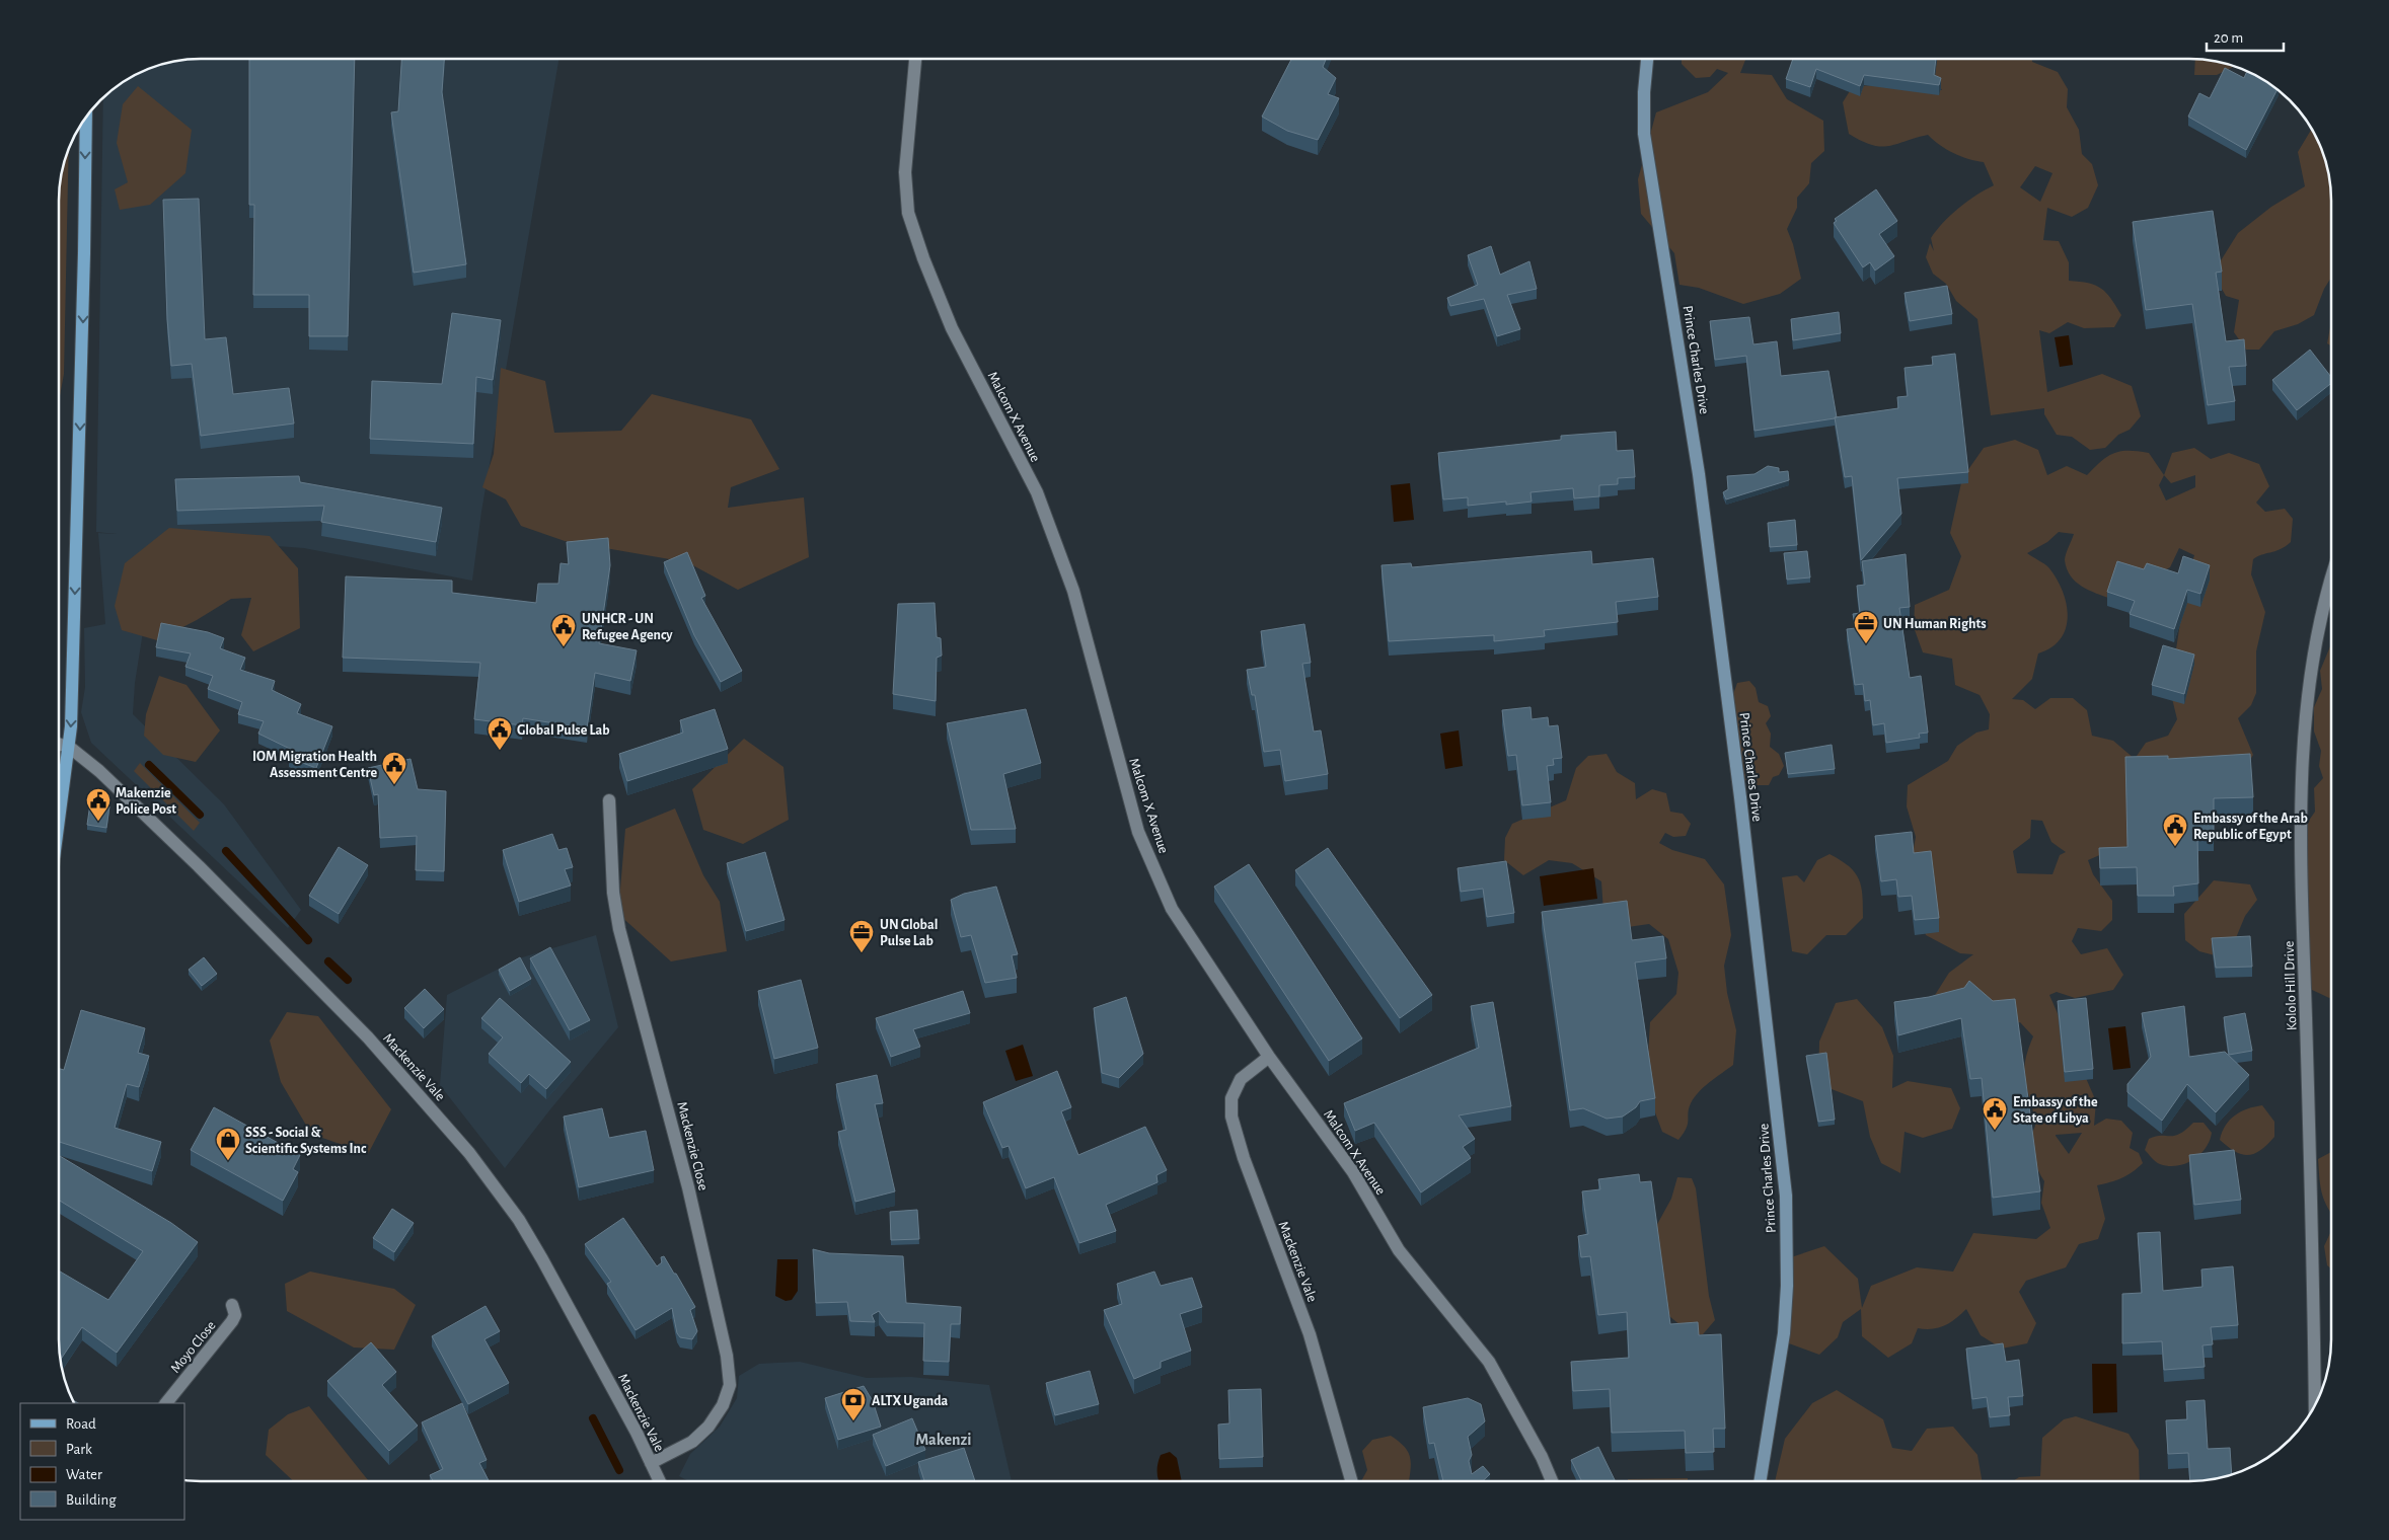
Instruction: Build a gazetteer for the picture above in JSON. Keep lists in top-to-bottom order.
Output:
{
  "streets": {
    "street": [
      "Prince Charles Drive",
      "Malcom X Avenue",
      "Kololo Hill Drive",
      "Mackenzie Vale",
      "Mackenzie Close",
      "Moyo Close"
    ]
  },
  "crossings": [
    ["Malcom X Avenue", "Mackenzie Vale"],
    ["Mackenzie Vale", "Mackenzie Close"]
  ],
  "districts": ["Makenzi"],
  "places": {
    "office": ["UN Human Rights", "UN Global Pulse Lab"],
    "public building": [
      "UNHCR - UN Refugee Agency",
      "Global Pulse Lab",
      "IOM Migration Health Assessment Centre",
      "Makenzie Police Post",
      "Embassy of the Arab Republic of Egypt",
      "Embassy of the State of Libya"
    ],
    "shop": ["SSS - Social & Scientific Systems Inc"],
    "bank": ["ALTX Uganda"]
  },
  "legend": [
    "Road",
    "Park",
    "Water",
    "Building"
  ],
  "scale_bar": "20 m"
}
